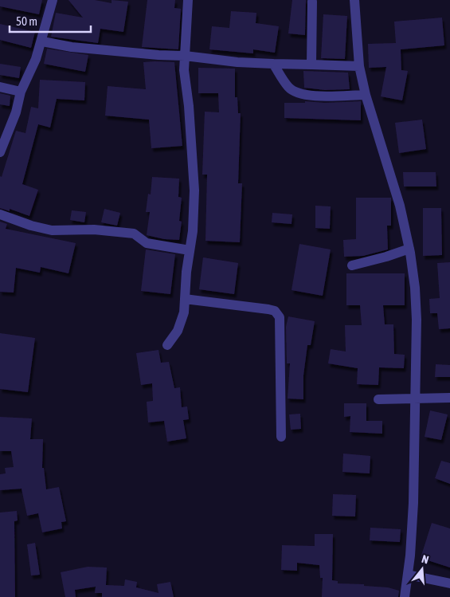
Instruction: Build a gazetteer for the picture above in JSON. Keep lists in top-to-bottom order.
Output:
{
  "scale_bar": "50 m",
  "north": "top"
}
